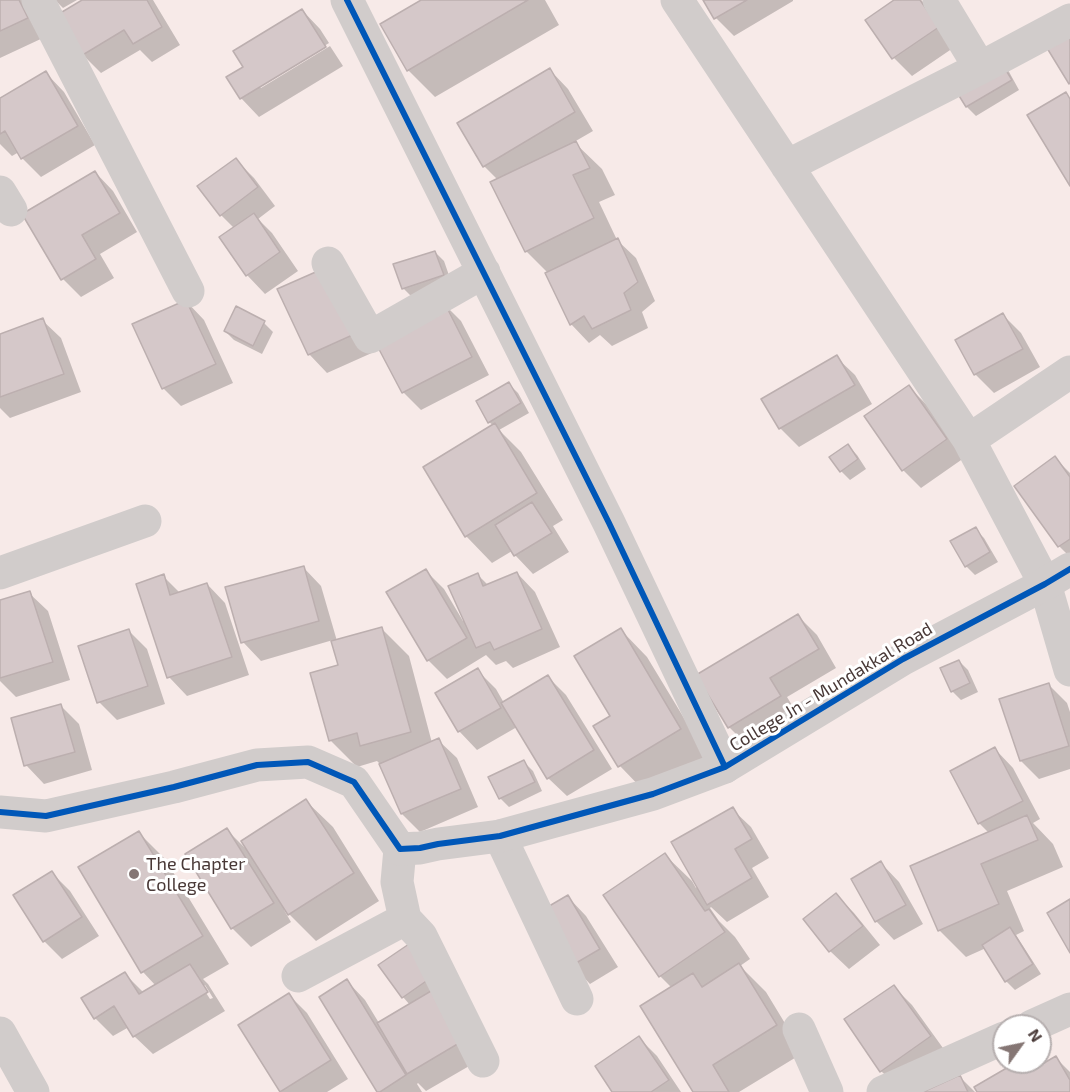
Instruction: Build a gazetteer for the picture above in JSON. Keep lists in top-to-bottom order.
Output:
{
  "streets": {
    "street": ["College Jn - Mundakkal Road"]
  },
  "places": ["The Chapter College"],
  "north": "top right"
}
